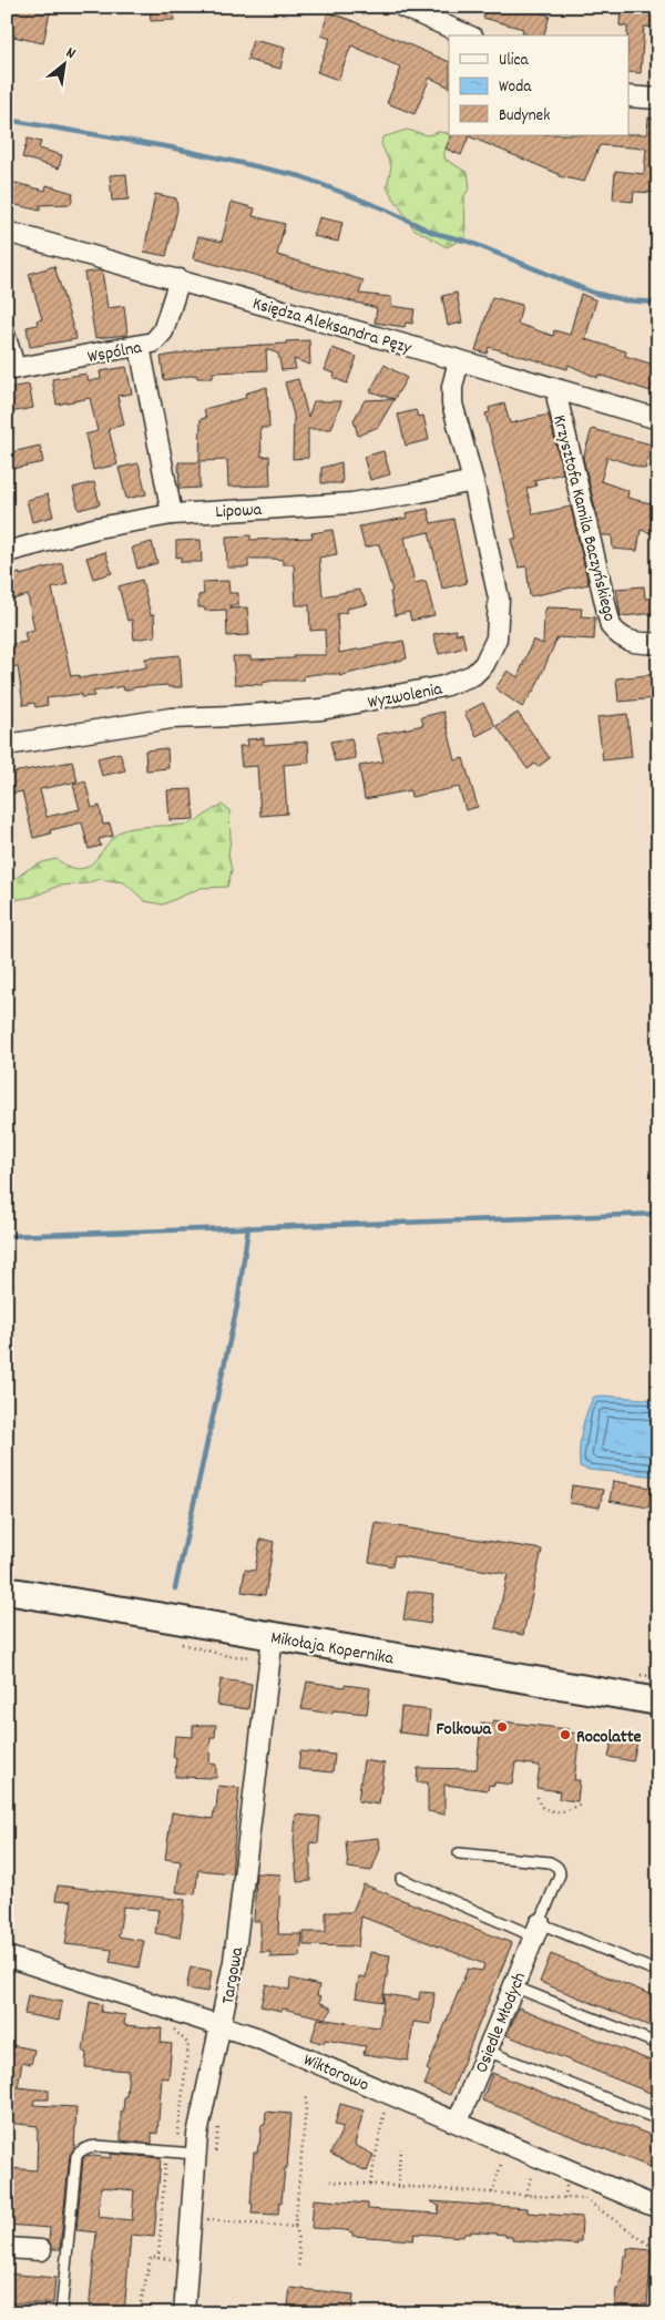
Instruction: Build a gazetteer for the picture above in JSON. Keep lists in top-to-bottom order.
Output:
{
  "streets": {
    "main road": ["Mikołaja Kopernika"],
    "street": [
      "Księdza Aleksandra Pęzy",
      "Wspólna",
      "Lipowa",
      "Krzysztofa Kamila Baczyńskiego",
      "Wyzwolenia",
      "Targowa",
      "Osiedle Młodych",
      "Wiktorowo"
    ]
  },
  "crossings": [
    ["Księdza Aleksandra Pęzy", "Wspólna"],
    ["Księdza Aleksandra Pęzy", "Krzysztofa Kamila Baczyńskiego"],
    ["Księdza Aleksandra Pęzy", "Wyzwolenia"],
    ["Lipowa", "Wyzwolenia"],
    ["Mikołaja Kopernika", "Targowa"],
    ["Targowa", "Wiktorowo"],
    ["Osiedle Młodych", "Wiktorowo"]
  ],
  "places": ["Folkowa", "Rocolatte"],
  "legend": ["Ulica", "Woda", "Budynek"],
  "north": "top right"
}
